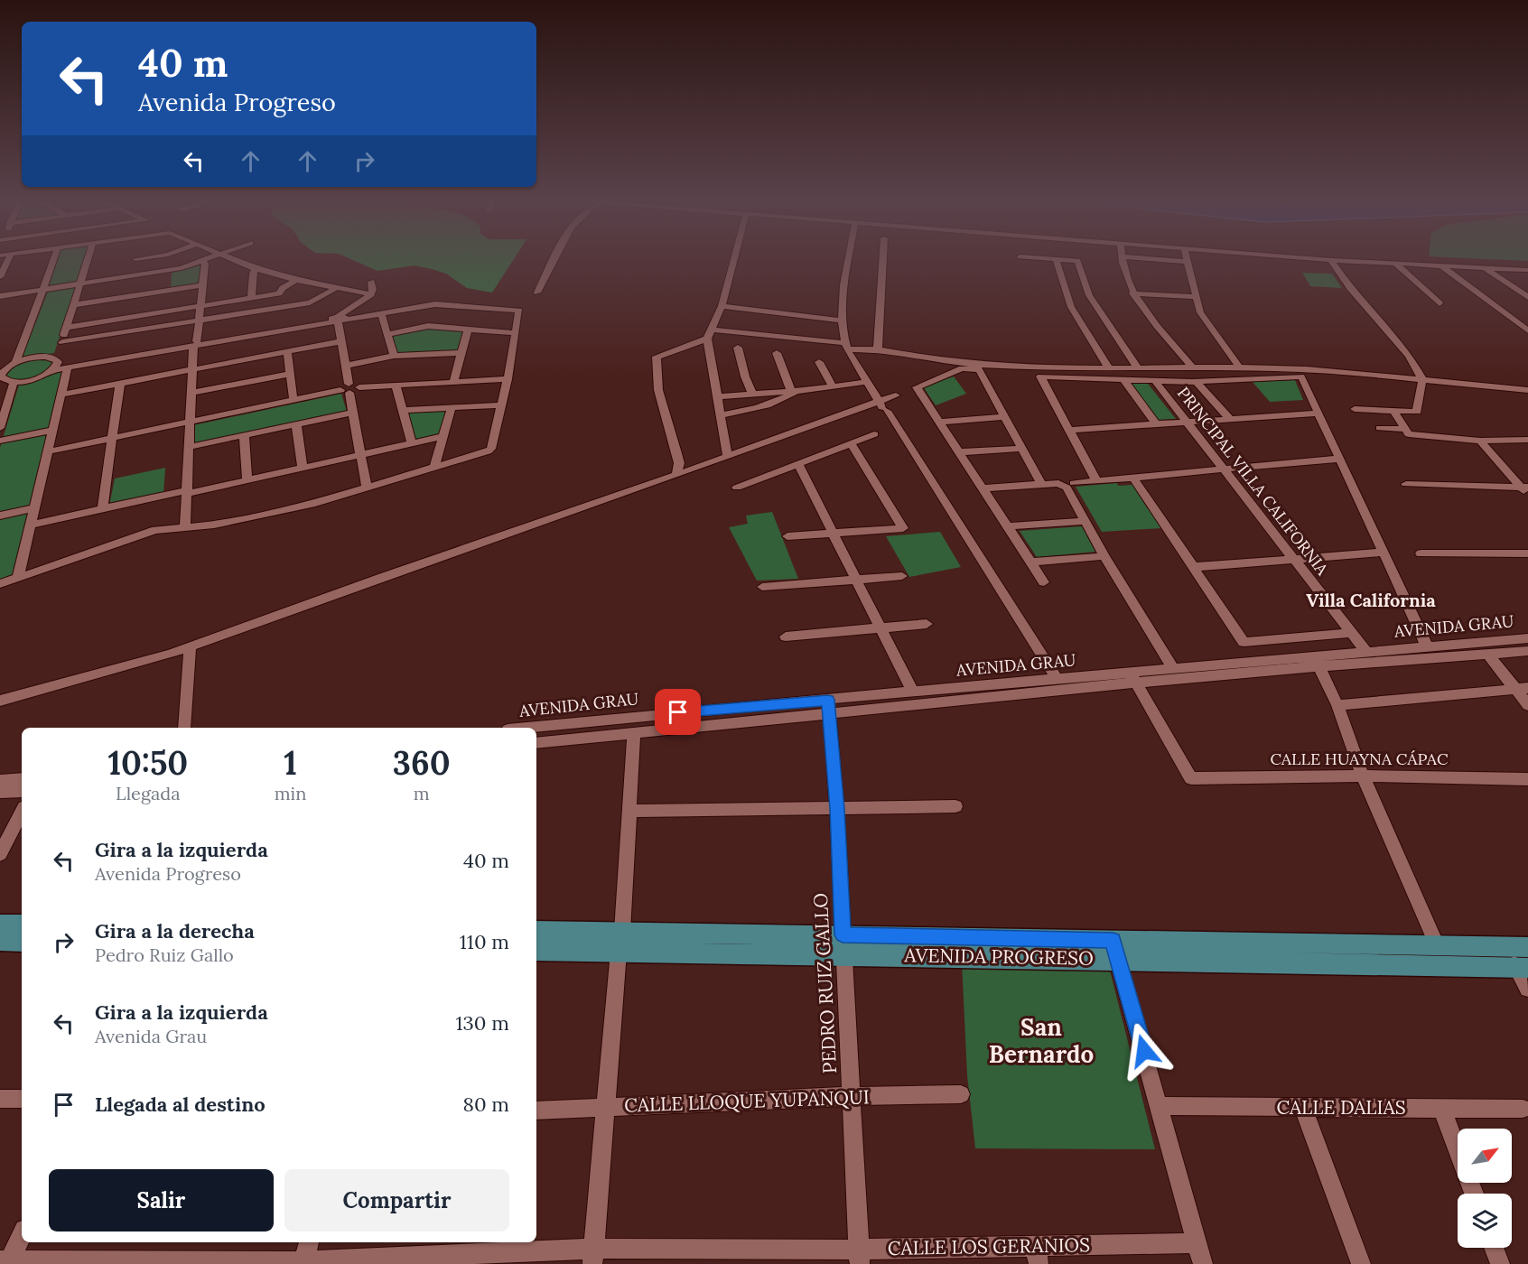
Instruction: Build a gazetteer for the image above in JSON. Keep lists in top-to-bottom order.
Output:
{
  "streets": {
    "main road": ["AVENIDA PROGRESO"],
    "street": [
      "PRINCIPAL VILLA CALIFORNIA",
      "AVENIDA GRAU",
      "CALLE HUAYNA CÁPAC",
      "PEDRO RUIZ GALLO",
      "CALLE LLOQUE YUPANQUI",
      "CALLE DALIAS",
      "CALLE LOS GERANIOS"
    ]
  },
  "crossings": [
    ["PRINCIPAL VILLA CALIFORNIA", "AVENIDA GRAU"],
    ["AVENIDA GRAU", "CALLE HUAYNA CÁPAC"],
    ["AVENIDA GRAU", "PEDRO RUIZ GALLO"],
    ["AVENIDA PROGRESO", "PEDRO RUIZ GALLO"],
    ["PEDRO RUIZ GALLO", "CALLE LLOQUE YUPANQUI"],
    ["PEDRO RUIZ GALLO", "CALLE LOS GERANIOS"]
  ],
  "districts": ["Villa California", "San Bernardo"],
  "north": "top right",
  "page": {
    "turn": ["40 m", "Avenida Progreso"],
    "eta": [
      "10:50",
      "Llegada",
      "1",
      "min",
      "360",
      "m"
    ],
    "list": [
      {
        "name": "Gira a la izquierda",
        "note": "Avenida Progreso",
        "value": "40 m"
      },
      {
        "name": "Gira a la derecha",
        "note": "Pedro Ruiz Gallo",
        "value": "110 m"
      },
      {
        "name": "Gira a la izquierda",
        "note": "Avenida Grau",
        "value": "130 m"
      },
      {
        "name": "Llegada al destino",
        "value": "80 m"
      }
    ],
    "buttons": ["Salir", "Compartir"]
  }
}
